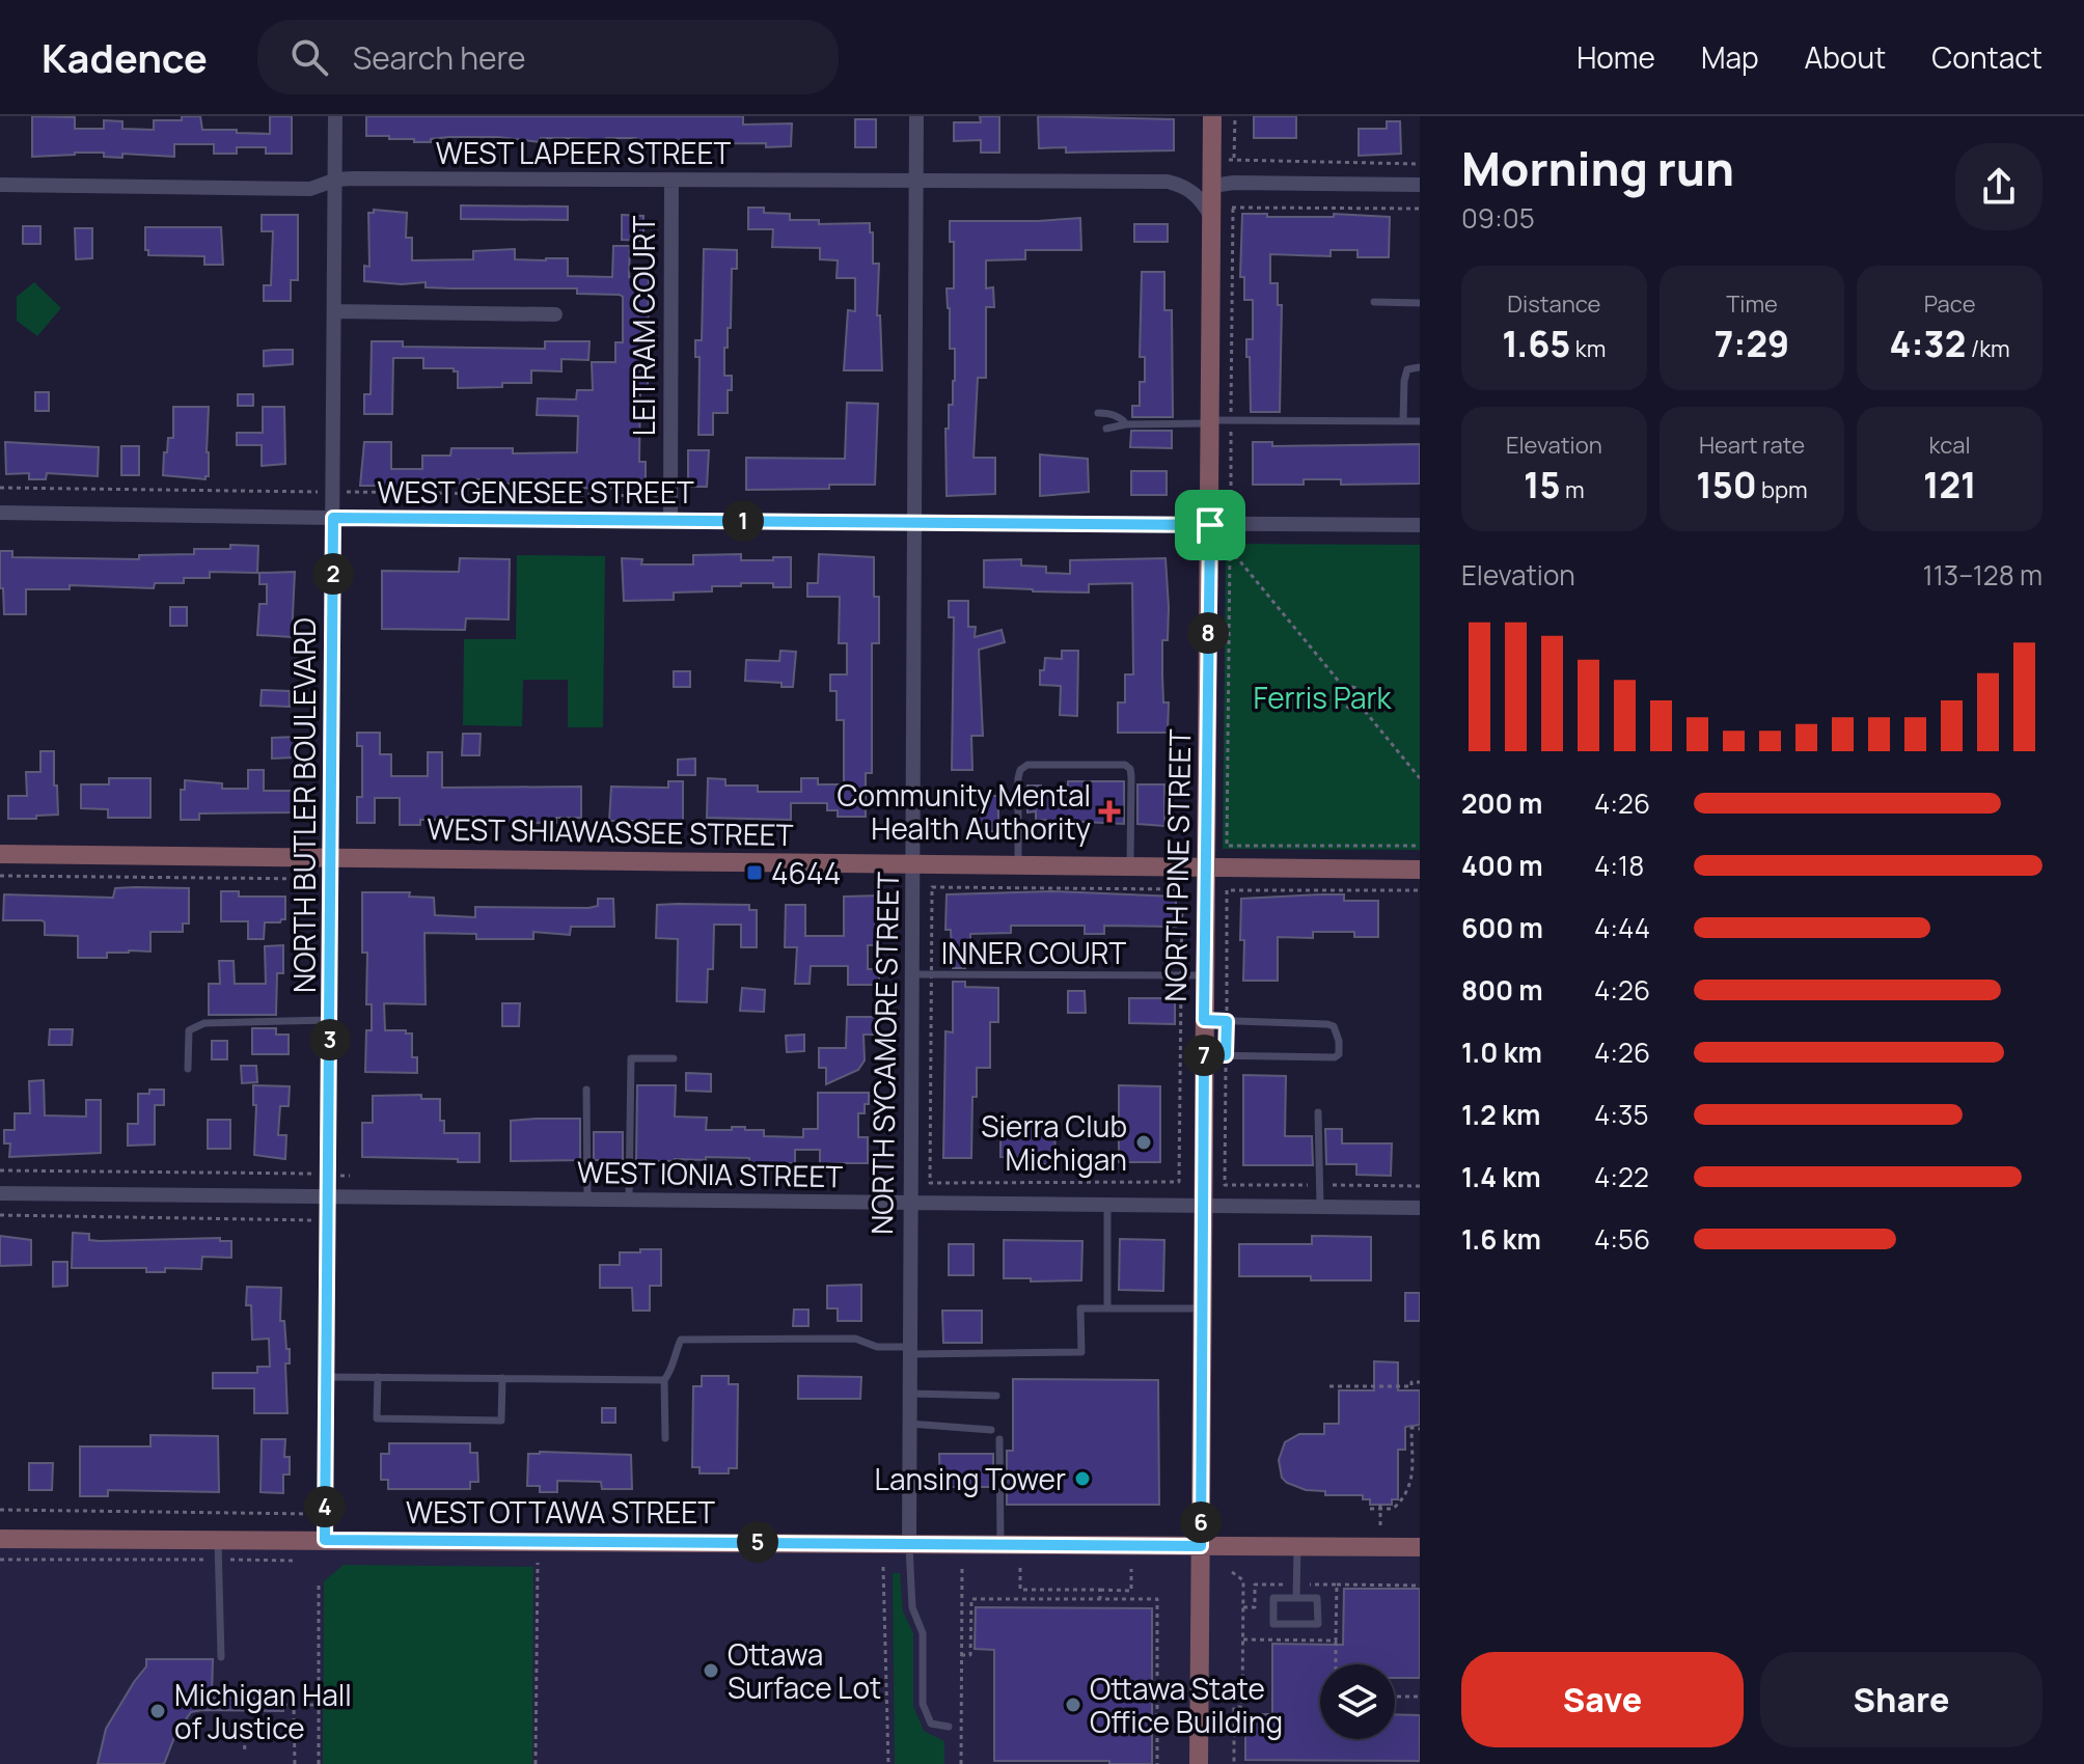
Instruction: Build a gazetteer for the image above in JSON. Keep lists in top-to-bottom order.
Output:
{
  "streets": {
    "street": [
      "WEST LAPEER STREET",
      "LEITRAM COURT",
      "WEST GENESEE STREET",
      "NORTH BUTLER BOULEVARD",
      "WEST SHIAWASSEE STREET",
      "NORTH PINE STREET",
      "NORTH SYCAMORE STREET",
      "WEST IONIA STREET",
      "WEST OTTAWA STREET"
    ],
    "lane": ["INNER COURT"]
  },
  "crossings": [
    ["WEST LAPEER STREET", "LEITRAM COURT"],
    ["WEST LAPEER STREET", "NORTH BUTLER BOULEVARD"],
    ["WEST LAPEER STREET", "NORTH PINE STREET"],
    ["WEST LAPEER STREET", "NORTH SYCAMORE STREET"],
    ["LEITRAM COURT", "WEST GENESEE STREET"],
    ["WEST GENESEE STREET", "NORTH BUTLER BOULEVARD"],
    ["WEST GENESEE STREET", "NORTH PINE STREET"],
    ["WEST GENESEE STREET", "NORTH SYCAMORE STREET"],
    ["NORTH BUTLER BOULEVARD", "WEST SHIAWASSEE STREET"],
    ["NORTH BUTLER BOULEVARD", "WEST IONIA STREET"],
    ["NORTH BUTLER BOULEVARD", "WEST OTTAWA STREET"],
    ["WEST SHIAWASSEE STREET", "NORTH PINE STREET"],
    ["WEST SHIAWASSEE STREET", "NORTH SYCAMORE STREET"],
    ["NORTH PINE STREET", "INNER COURT"],
    ["NORTH PINE STREET", "WEST IONIA STREET"],
    ["NORTH PINE STREET", "WEST OTTAWA STREET"],
    ["INNER COURT", "NORTH SYCAMORE STREET"],
    ["NORTH SYCAMORE STREET", "WEST IONIA STREET"],
    ["NORTH SYCAMORE STREET", "WEST OTTAWA STREET"]
  ],
  "parks": ["Ferris Park"],
  "places": {
    "health": ["Community Mental Health Authority"],
    "transit": ["4644"],
    "other": [
      "Sierra Club Michigan",
      "Lansing Tower",
      "Ottawa Surface Lot",
      "Ottawa State Office Building",
      "Michigan Hall of Justice"
    ]
  },
  "page": {
    "header": "Kadence",
    "search": "Search here",
    "nav": [
      "Home",
      "Map",
      "About",
      "Contact"
    ],
    "heading": ["Morning run", "09:05"],
    "stats": [
      ["Distance", "1.65 km"],
      ["Time", "7:29"],
      ["Pace", "4:32 /km"],
      ["Elevation", "15 m"],
      ["Heart rate", "150 bpm"],
      ["kcal", "121"]
    ],
    "pins": [
      "1",
      "2",
      "8",
      "3",
      "7",
      "4",
      "6",
      "5"
    ],
    "chart": ["Elevation", "113–128 m"],
    "list": [
      {
        "name": "200 m",
        "note": "4:26"
      },
      {
        "name": "400 m",
        "note": "4:18"
      },
      {
        "name": "600 m",
        "note": "4:44"
      },
      {
        "name": "800 m",
        "note": "4:26"
      },
      {
        "name": "1.0 km",
        "note": "4:26"
      },
      {
        "name": "1.2 km",
        "note": "4:35"
      },
      {
        "name": "1.4 km",
        "note": "4:22"
      },
      {
        "name": "1.6 km",
        "note": "4:56"
      }
    ],
    "buttons": ["Save", "Share"]
  }
}
